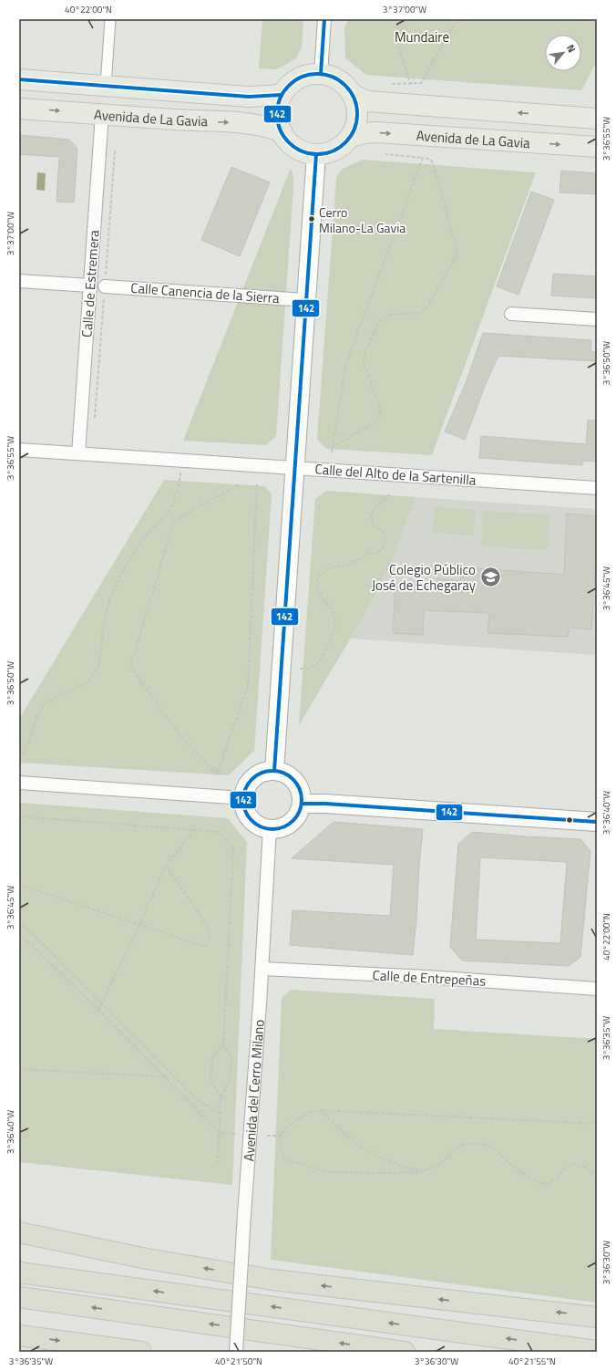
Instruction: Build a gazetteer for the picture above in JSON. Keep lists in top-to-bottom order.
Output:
{
  "streets": {
    "main road": ["Avenida de La Gavia"],
    "street": [
      "Calle de Estremera",
      "Calle Canencia de la Sierra",
      "Calle del Alto de la Sartenilla",
      "Calle de Entrepeñas",
      "Avenida del Cerro Milano"
    ]
  },
  "crossings": [
    ["Avenida de La Gavia", "Calle de Estremera"],
    ["Calle de Estremera", "Calle del Alto de la Sartenilla"],
    ["Calle de Entrepeñas", "Avenida del Cerro Milano"]
  ],
  "parks": ["Mundaire"],
  "places": {
    "other": ["Cerro Milano-La Gavia"],
    "school or university": ["Colegio Público José de Echegaray"]
  },
  "lines": ["transit line 142"],
  "north": "top right",
  "coordinates": [
    "40°22'00\"N",
    "3°37'00\"W",
    "3°36'55\"W",
    "3°36'50\"W",
    "3°36'45\"W",
    "3°36'40\"W",
    "3°36'35\"W",
    "3°36'30\"W",
    "40°21'50\"N",
    "40°21'55\"N"
  ]
}
